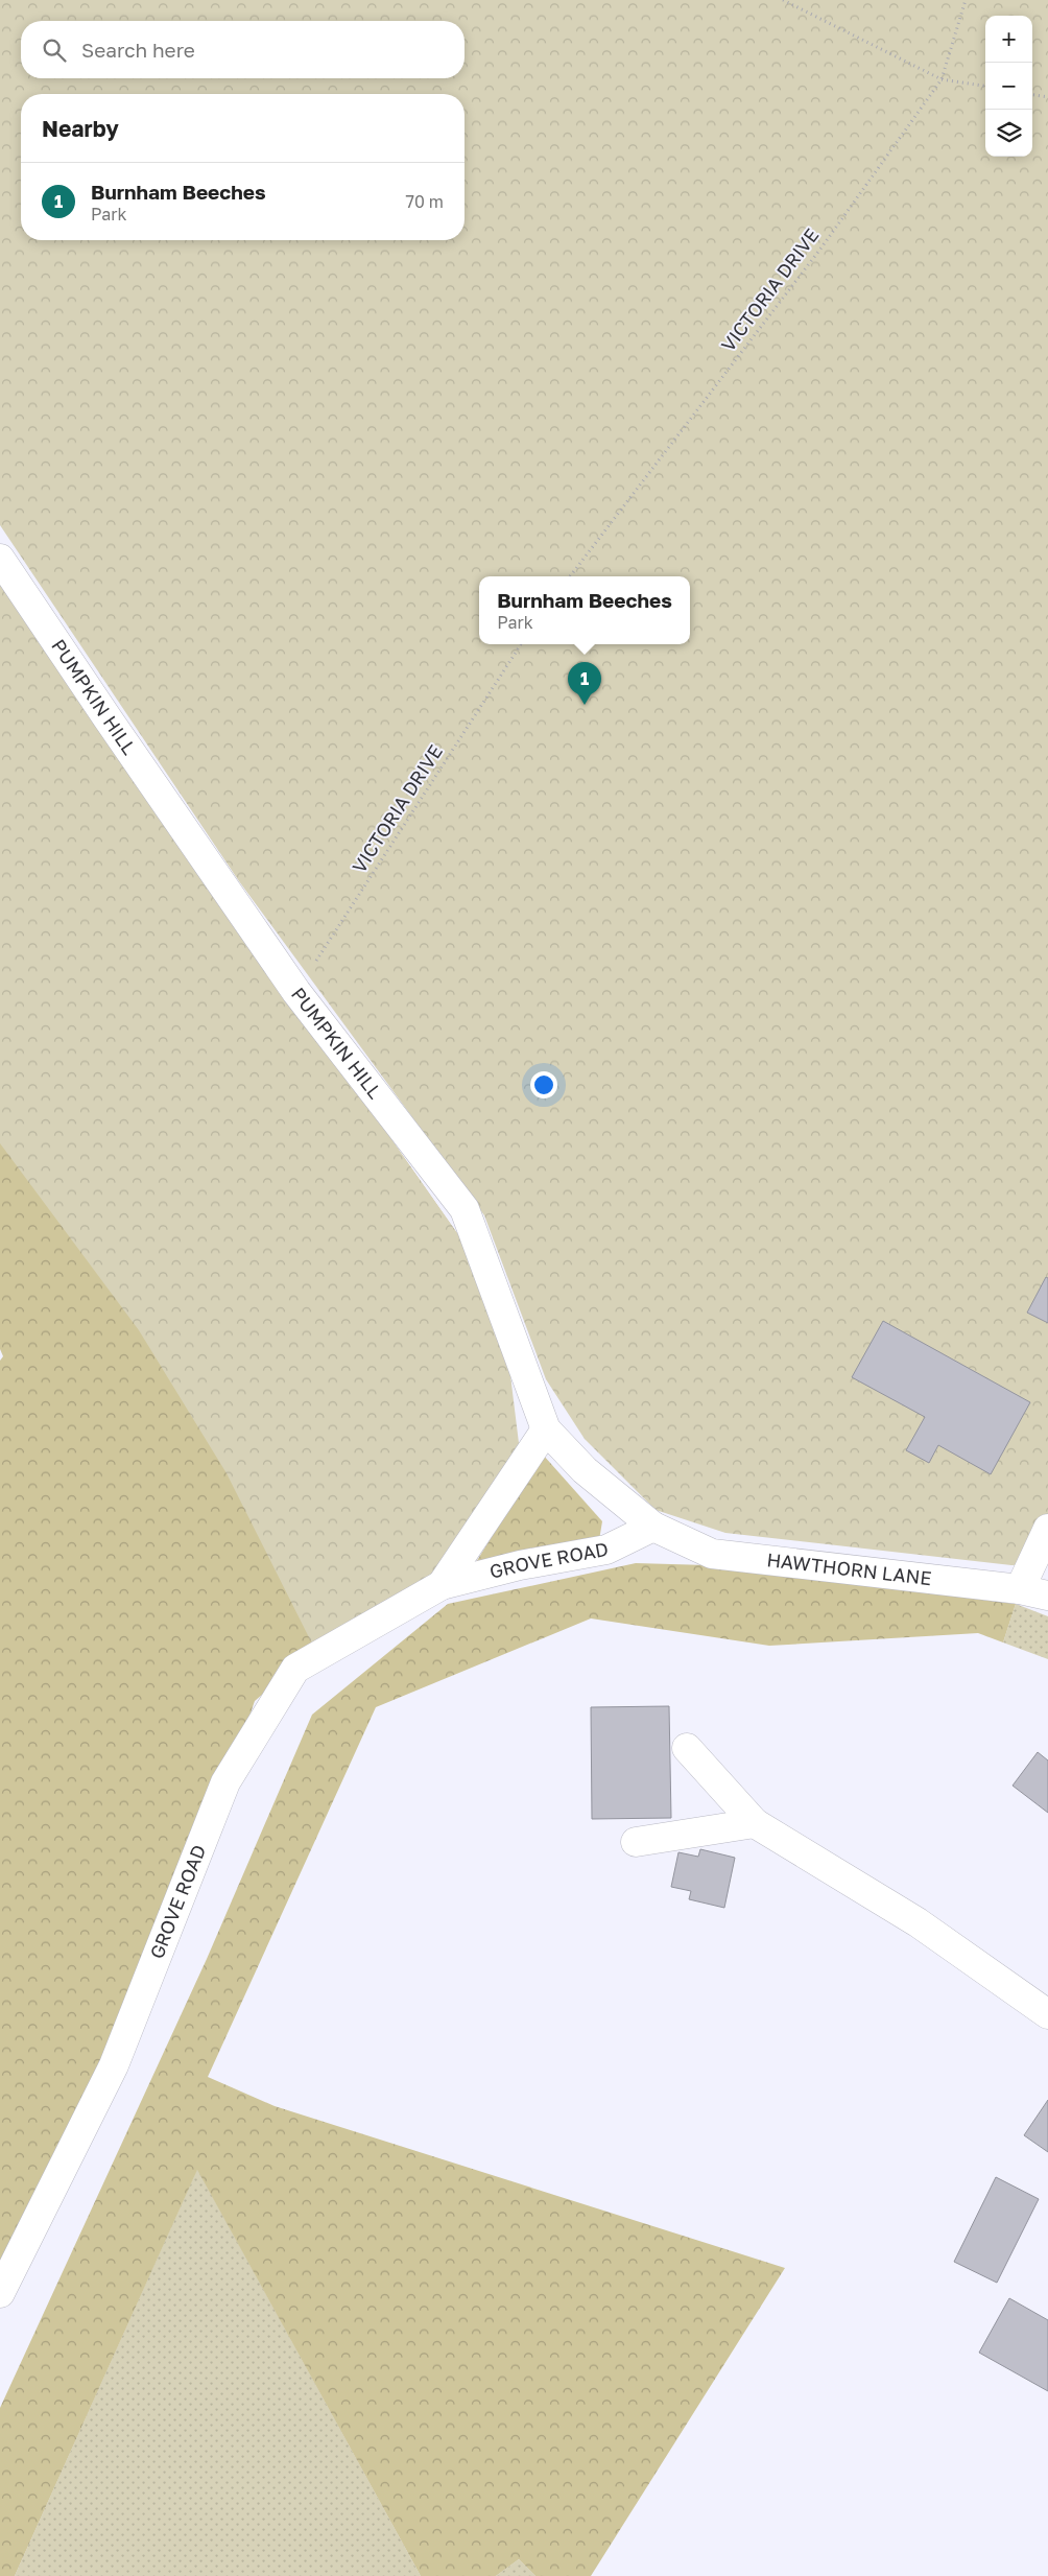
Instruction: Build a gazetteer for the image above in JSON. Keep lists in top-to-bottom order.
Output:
{
  "streets": {
    "street": ["PUMPKIN HILL", "GROVE ROAD", "HAWTHORN LANE"],
    "path": ["VICTORIA DRIVE"]
  },
  "crossings": [
    ["VICTORIA DRIVE", "PUMPKIN HILL"],
    ["PUMPKIN HILL", "GROVE ROAD"],
    ["PUMPKIN HILL", "HAWTHORN LANE"],
    ["GROVE ROAD", "HAWTHORN LANE"]
  ],
  "page": {
    "map_buttons": ["+", "−"],
    "search": "Search here",
    "heading": "Nearby",
    "list": [
      {
        "mark": "1",
        "name": "Burnham Beeches",
        "note": "Park",
        "value": "70 m"
      }
    ],
    "popup": ["Burnham Beeches", "Park"],
    "pins": "1"
  }
}
